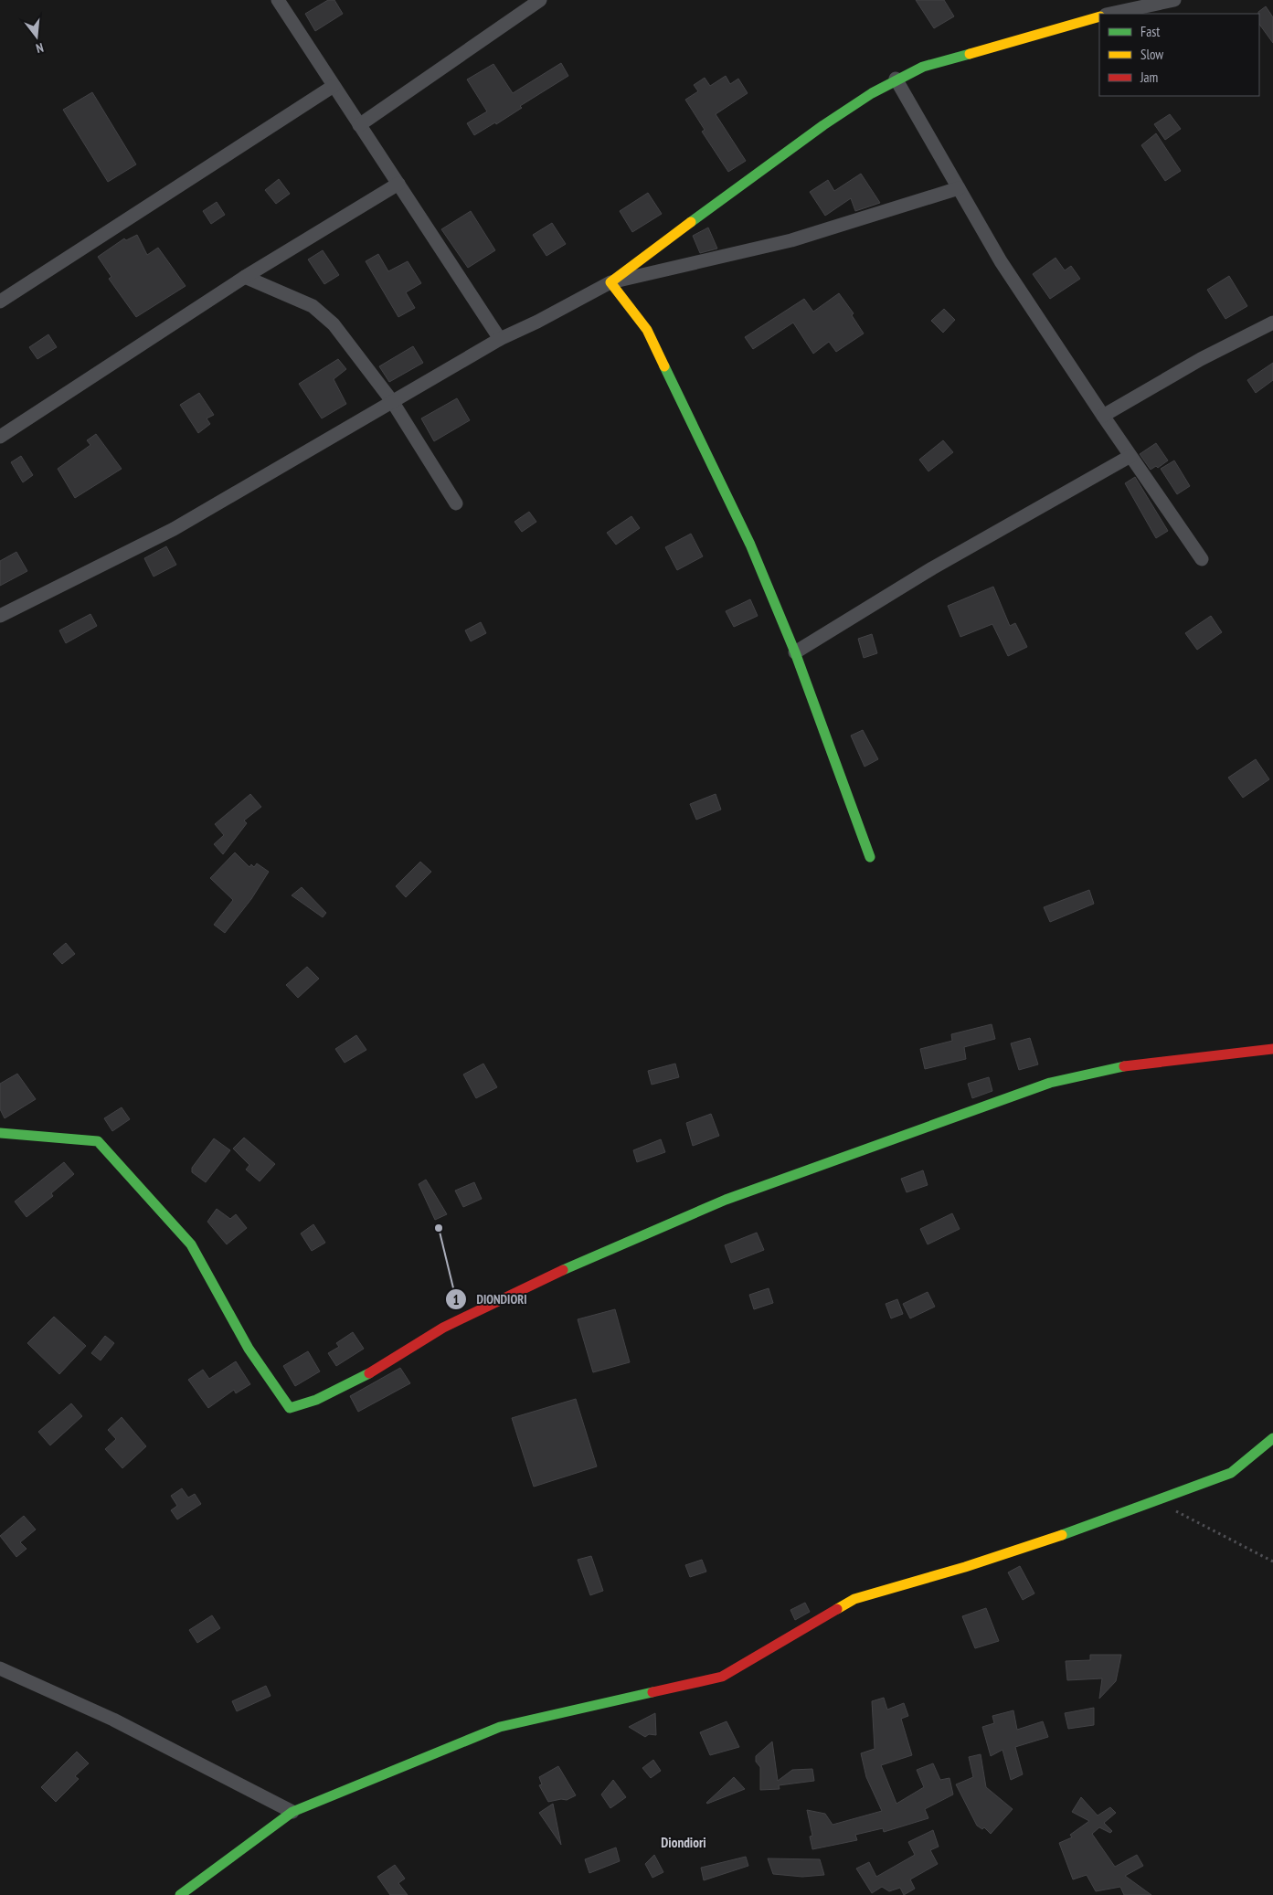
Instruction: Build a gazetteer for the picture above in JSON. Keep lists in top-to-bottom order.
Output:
{
  "districts": ["Diondiori"],
  "places": ["DIONDIORI"],
  "legend": ["Fast", "Slow", "Jam"],
  "north": "bottom"
}
